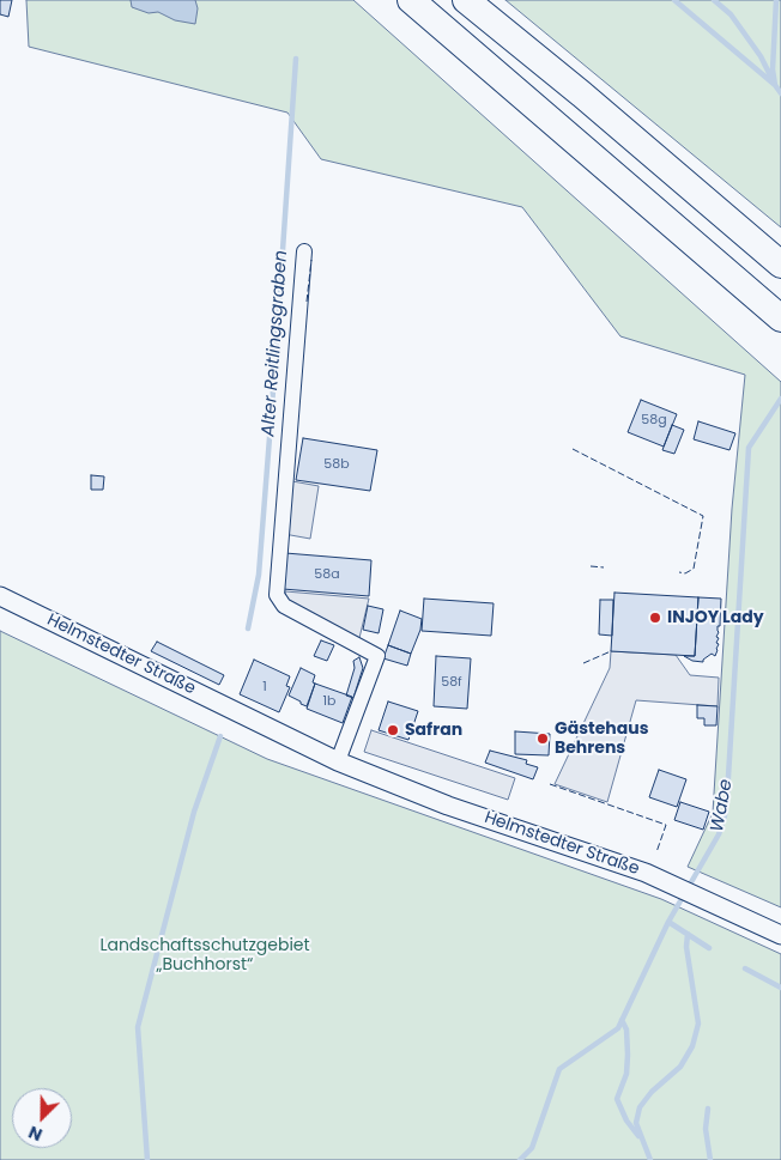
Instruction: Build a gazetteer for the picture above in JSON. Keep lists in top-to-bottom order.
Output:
{
  "streets": {
    "street": ["Helmstedter Straße"]
  },
  "water": ["Alter Reitlingsgraben", "Wabe"],
  "parks": ["Landschaftsschutzgebiet „Buchhorst“"],
  "places": ["INJOY Lady", "Safran", "Gästehaus Behrens"],
  "house_numbers": [
    "58g",
    "58b",
    "58a",
    "58f",
    "1",
    "1b"
  ],
  "north": "bottom left"
}
